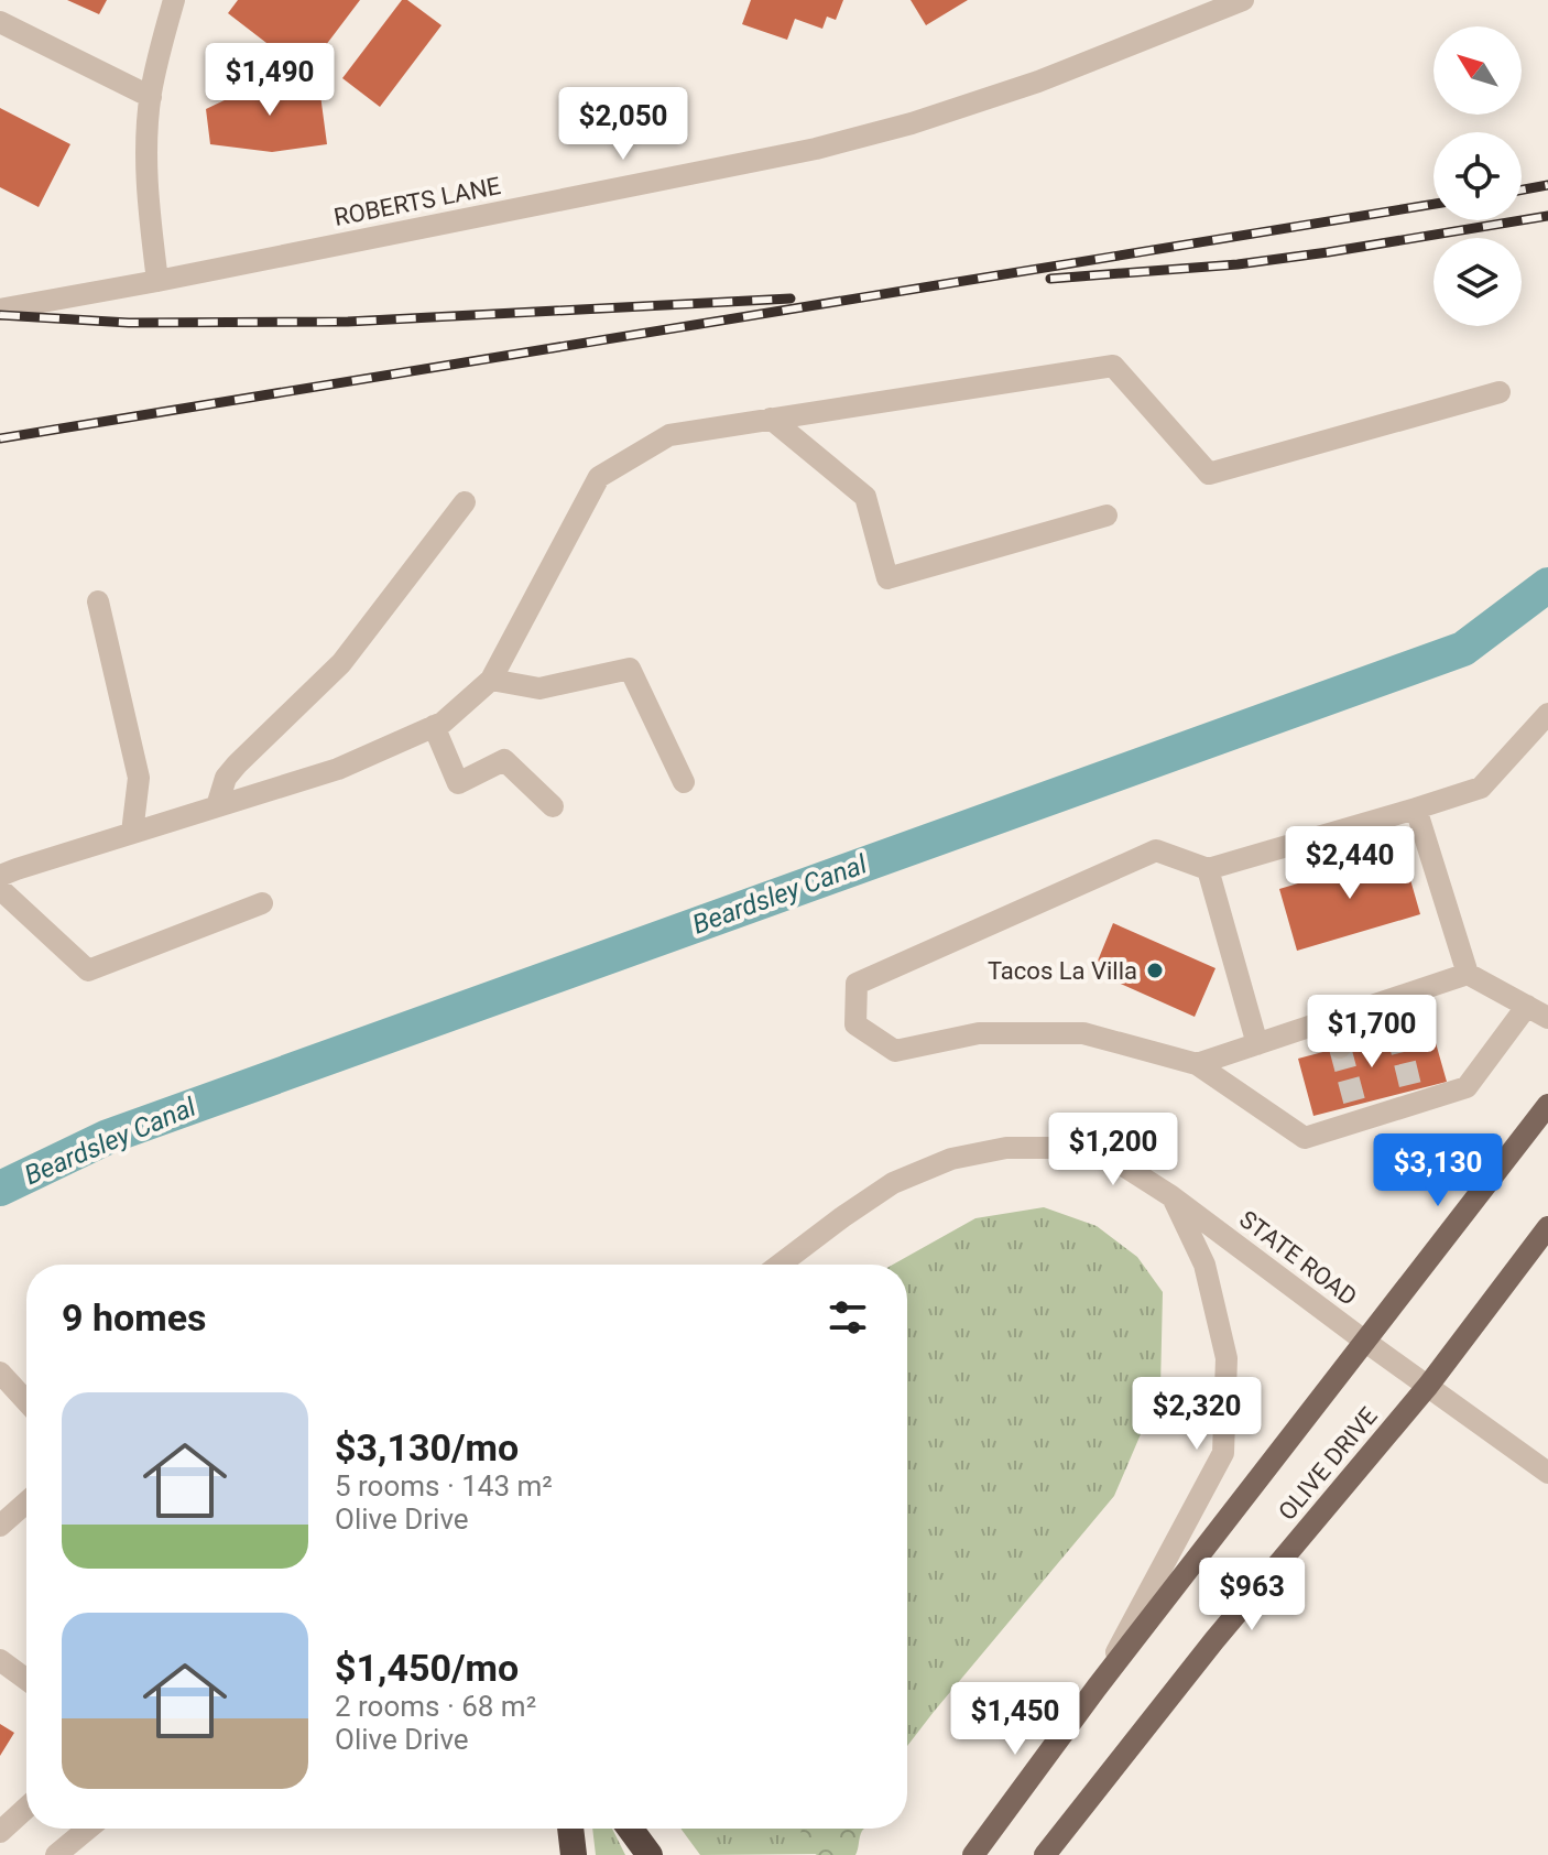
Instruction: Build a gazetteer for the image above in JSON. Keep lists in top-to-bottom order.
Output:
{
  "streets": {
    "main road": ["OLIVE DRIVE"],
    "street": ["ROBERTS LANE", "STATE ROAD"]
  },
  "crossings": [
    ["STATE ROAD", "OLIVE DRIVE"]
  ],
  "water": ["Beardsley Canal"],
  "places": ["Tacos La Villa"],
  "north": "top left",
  "page": {
    "price": [
      "$1,490",
      "$2,050",
      "$2,440",
      "$1,700",
      "$1,200",
      "$3,130",
      "$2,320",
      "$963",
      "$1,450"
    ],
    "heading": "9 homes",
    "list": [
      {
        "name": "$3,130/mo",
        "note": "5 rooms · 143 m² · Olive Drive"
      },
      {
        "name": "$1,450/mo",
        "note": "2 rooms · 68 m² · Olive Drive"
      }
    ]
  }
}
